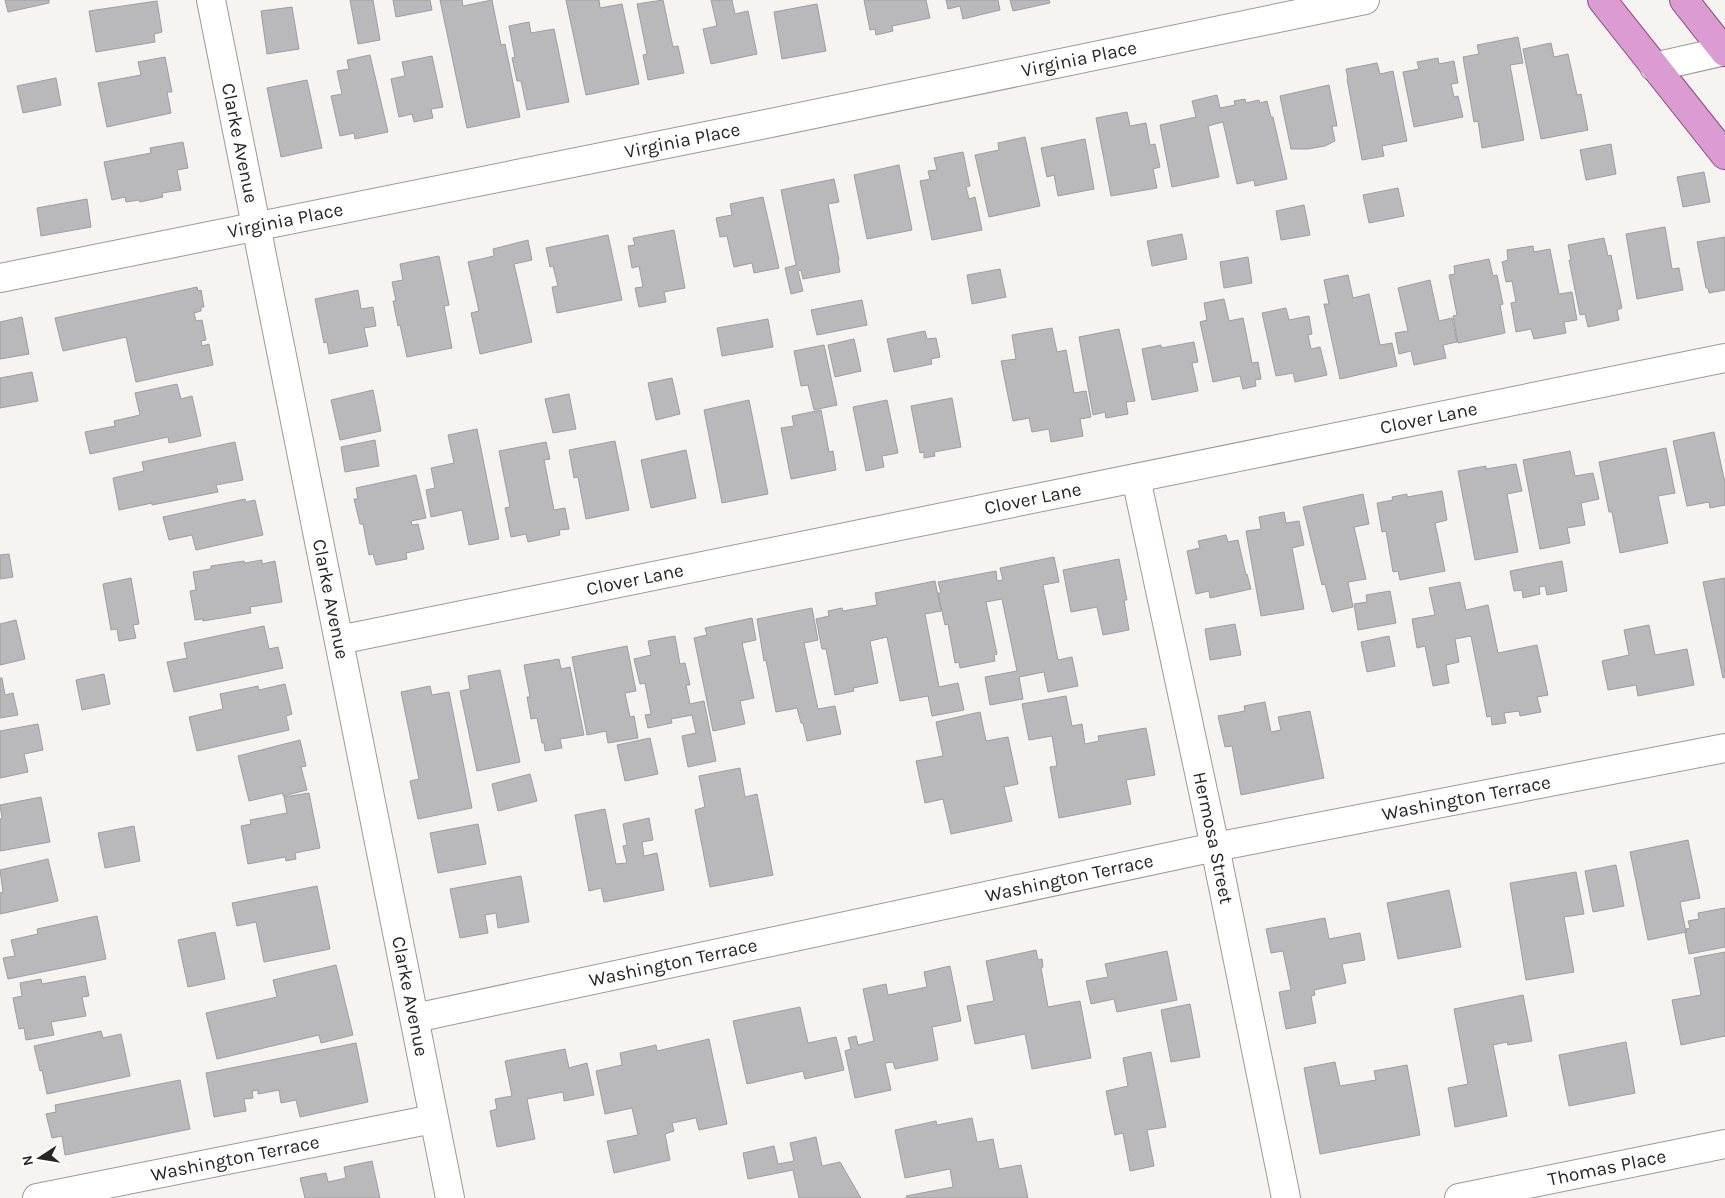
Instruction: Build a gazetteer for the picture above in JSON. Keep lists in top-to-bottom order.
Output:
{
  "streets": {
    "street": [
      "Virginia Place",
      "Clarke Avenue",
      "Clover Lane",
      "Washington Terrace",
      "Hermosa Street",
      "Thomas Place"
    ]
  },
  "crossings": [
    ["Virginia Place", "Clarke Avenue"],
    ["Clarke Avenue", "Clover Lane"],
    ["Clarke Avenue", "Washington Terrace"],
    ["Clover Lane", "Hermosa Street"],
    ["Washington Terrace", "Hermosa Street"]
  ],
  "north": "left"
}
